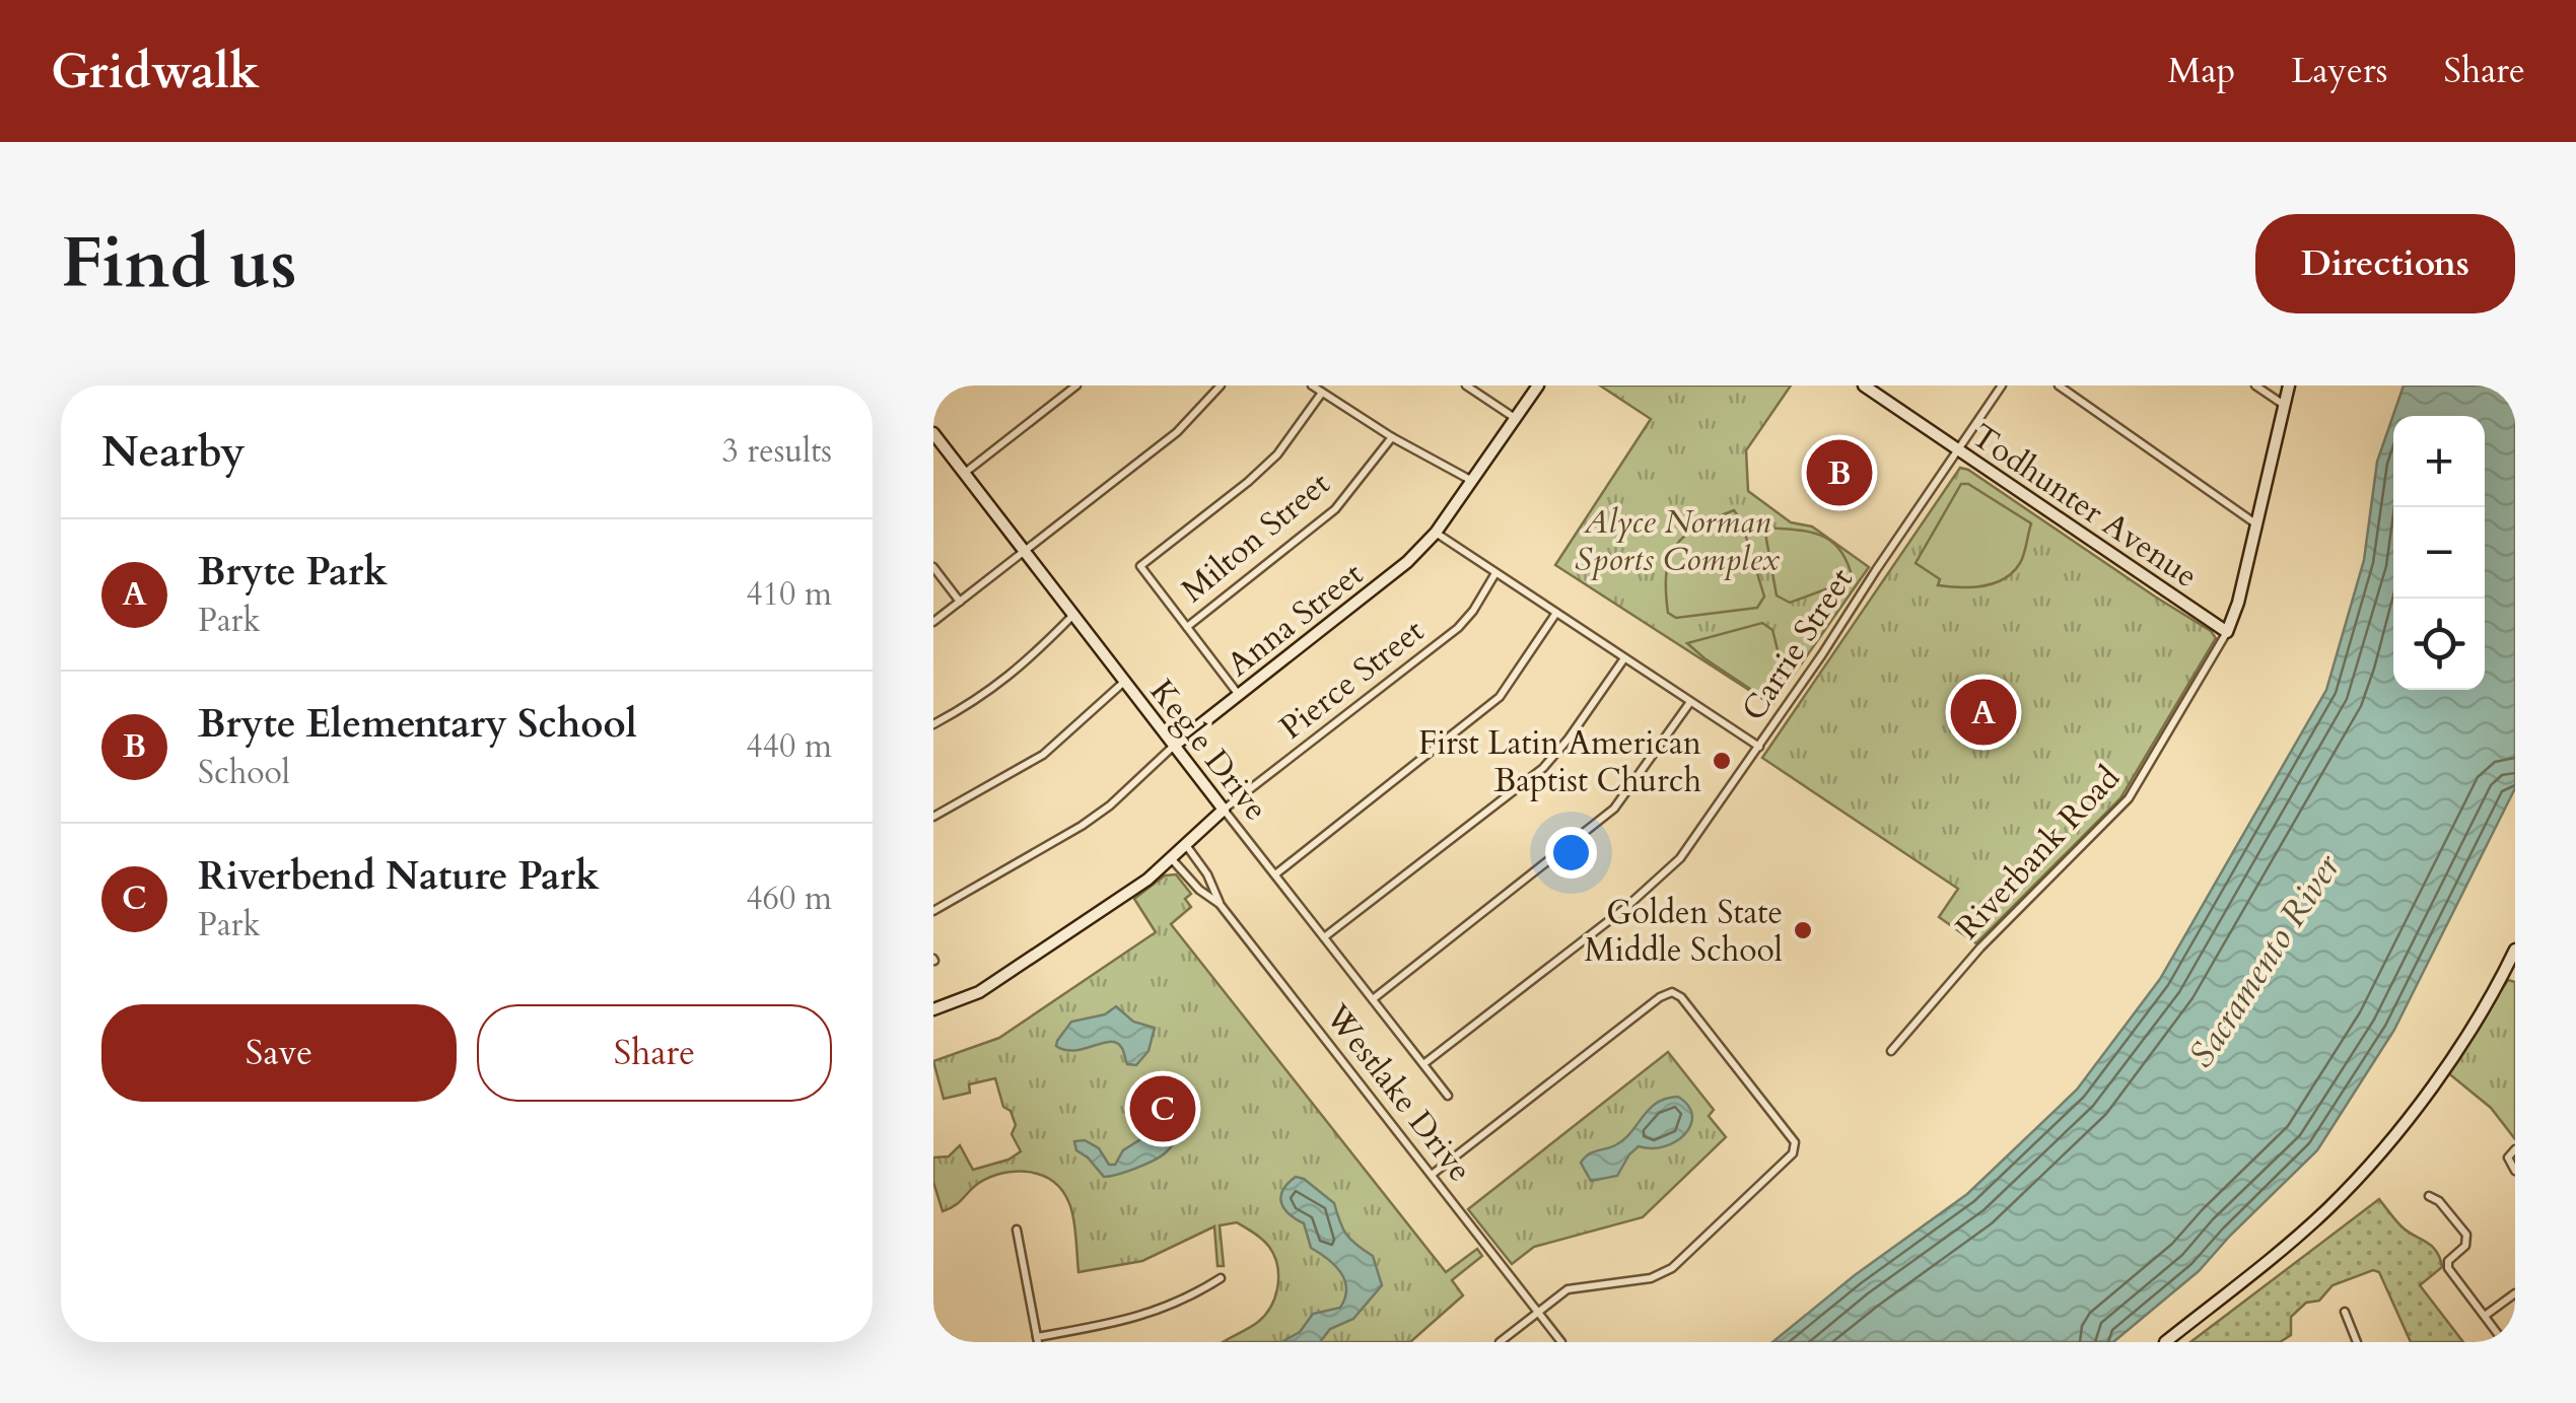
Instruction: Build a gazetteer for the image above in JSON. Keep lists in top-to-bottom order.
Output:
{
  "streets": {
    "street": [
      "Todhunter Avenue",
      "Milton Street",
      "Anna Street",
      "Carrie Street",
      "Pierce Street",
      "Kegle Drive",
      "Riverbank Road",
      "Westlake Drive"
    ]
  },
  "crossings": [
    ["Todhunter Avenue", "Carrie Street"],
    ["Todhunter Avenue", "Riverbank Road"],
    ["Anna Street", "Kegle Drive"],
    ["Carrie Street", "Kegle Drive"],
    ["Pierce Street", "Kegle Drive"]
  ],
  "water": ["Sacramento River"],
  "parks": ["Alyce Norman Sports Complex"],
  "places": ["First Latin American Baptist Church", "Golden State Middle School"],
  "page": {
    "header": "Gridwalk",
    "nav": ["Map", "Layers", "Share"],
    "buttons": [
      "Directions",
      ["Save", "Share"]
    ],
    "title": "Find us",
    "heading": ["Nearby", "3 results"],
    "map_buttons": ["+", "−"],
    "pins": ["B", "A", "C"],
    "list": [
      {
        "mark": "A",
        "name": "Bryte Park",
        "note": "Park",
        "value": "410 m"
      },
      {
        "mark": "B",
        "name": "Bryte Elementary School",
        "note": "School",
        "value": "440 m"
      },
      {
        "mark": "C",
        "name": "Riverbend Nature Park",
        "note": "Park",
        "value": "460 m"
      }
    ]
  }
}
